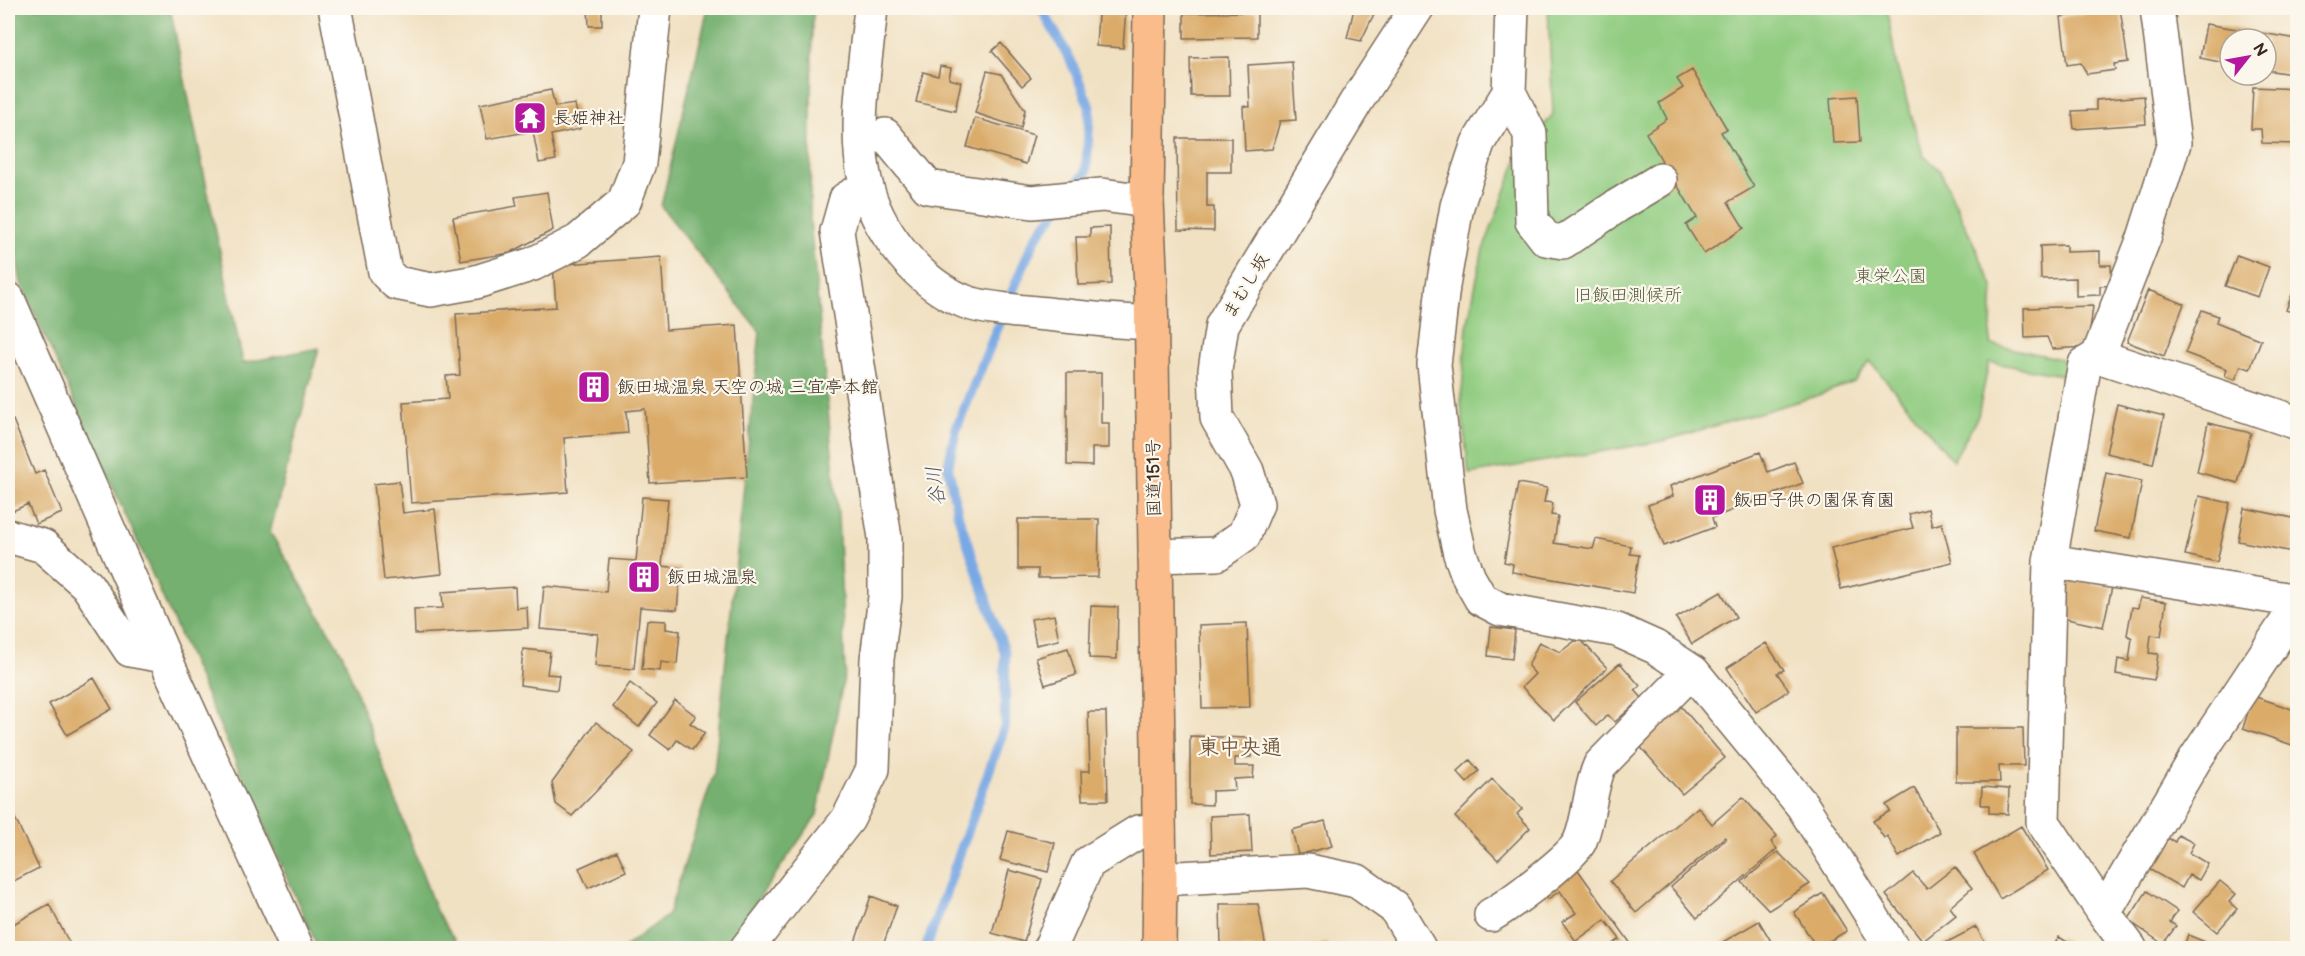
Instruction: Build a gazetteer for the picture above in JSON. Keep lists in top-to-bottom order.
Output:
{
  "streets": {
    "highway": ["国道151号"],
    "street": ["まむし坂"]
  },
  "crossings": [
    ["まむし坂", "国道151号"]
  ],
  "districts": ["東中央通"],
  "water": ["谷川"],
  "parks": ["東栄公園", "旧飯田測候所"],
  "places": {
    "temple": ["長姫神社"],
    "building": ["飯田城温泉 天空の城 三宜亭本館", "飯田子供の園保育園", "飯田城温泉"]
  },
  "north": "top right"
}
